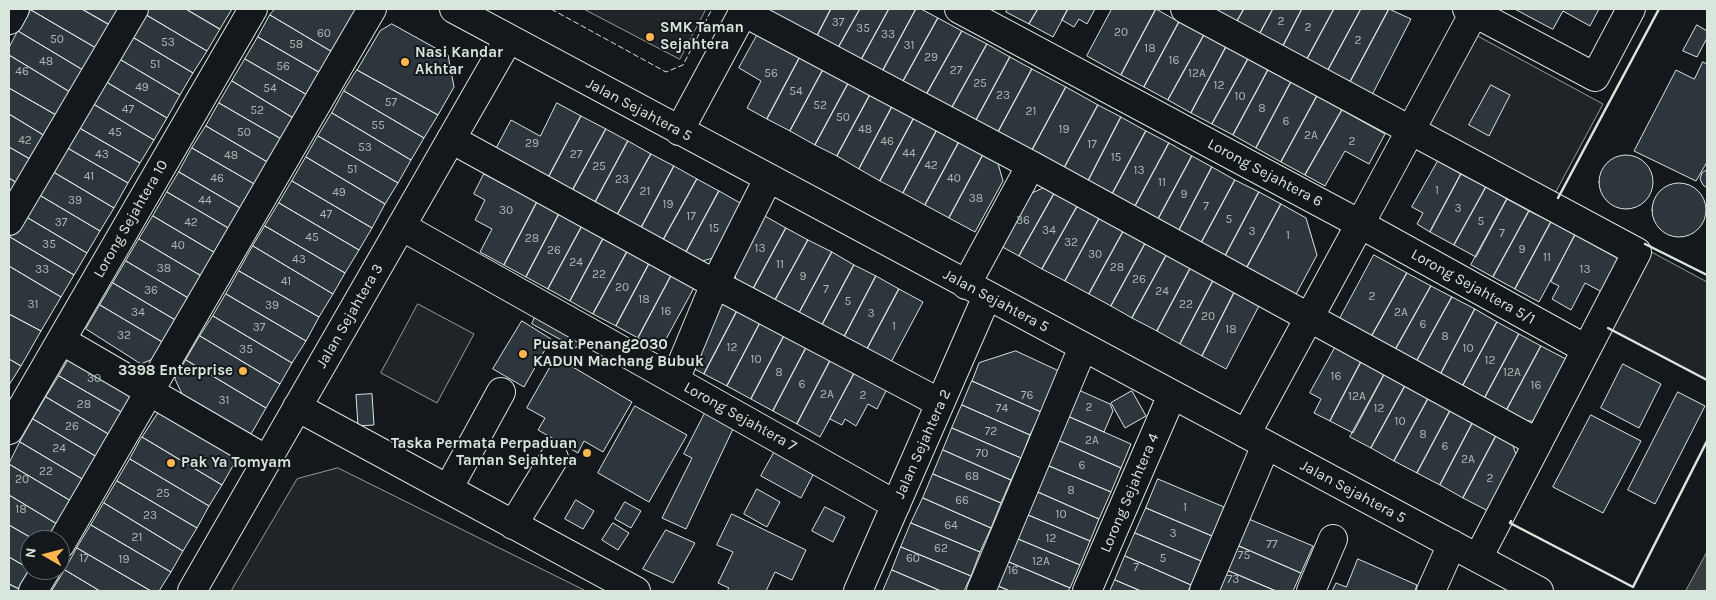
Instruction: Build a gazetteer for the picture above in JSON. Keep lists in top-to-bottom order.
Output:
{
  "streets": {
    "street": [
      "Jalan Sejahtera 5",
      "Lorong Sejahtera 6",
      "Lorong Sejahtera 10",
      "Lorong Sejahtera 5/1",
      "Jalan Sejahtera 3",
      "Lorong Sejahtera 7",
      "Jalan Sejahtera 2",
      "Lorong Sejahtera 4"
    ]
  },
  "crossings": [
    ["Jalan Sejahtera 5", "Jalan Sejahtera 3"],
    ["Jalan Sejahtera 5", "Jalan Sejahtera 2"],
    ["Jalan Sejahtera 5", "Lorong Sejahtera 4"],
    ["Lorong Sejahtera 6", "Lorong Sejahtera 5/1"],
    ["Jalan Sejahtera 3", "Lorong Sejahtera 7"],
    ["Lorong Sejahtera 7", "Jalan Sejahtera 2"]
  ],
  "places": [
    "SMK Taman Sejahtera",
    "Nasi Kandar Akhtar",
    "Pusat Penang2030 KADUN Machang Bubuk",
    "3398 Enterprise",
    "Taska Permata Perpaduan Taman Sejahtera",
    "Pak Ya Tomyam"
  ],
  "house_numbers": [
    "2",
    "37",
    "2",
    "35",
    "20",
    "60",
    "33",
    "50",
    "2",
    "53",
    "58",
    "31",
    "18",
    "29",
    "16",
    "48",
    "51",
    "56",
    "27",
    "46",
    "56",
    "12A",
    "25",
    "12",
    "49",
    "54",
    "54",
    "23",
    "10",
    "57",
    "52",
    "8",
    "47",
    "52",
    "21",
    "50",
    "6",
    "55",
    "48",
    "19",
    "45",
    "50",
    "2A",
    "42",
    "46",
    "2",
    "29",
    "17",
    "53",
    "44",
    "43",
    "27",
    "48",
    "15",
    "42",
    "25",
    "51",
    "13",
    "41",
    "46",
    "40",
    "23",
    "11",
    "1",
    "21",
    "49",
    "9",
    "38",
    "39",
    "44",
    "19",
    "7",
    "3",
    "30",
    "47",
    "17",
    "5",
    "36",
    "5",
    "37",
    "42",
    "15",
    "34",
    "3",
    "7",
    "1",
    "45",
    "28",
    "32",
    "35",
    "40",
    "13",
    "9",
    "26",
    "30",
    "11",
    "43",
    "24",
    "11",
    "28",
    "38",
    "33",
    "13",
    "22",
    "9",
    "26",
    "41",
    "20",
    "7",
    "36",
    "24",
    "2",
    "18",
    "5",
    "31",
    "22",
    "39",
    "16",
    "34",
    "2A",
    "3",
    "20",
    "6",
    "1",
    "37",
    "18",
    "32",
    "8",
    "12",
    "10",
    "35",
    "10",
    "12",
    "8",
    "12A",
    "16",
    "30",
    "6",
    "16",
    "2A",
    "2",
    "76",
    "12A",
    "31",
    "28",
    "2",
    "74",
    "12",
    "10",
    "26",
    "72",
    "8",
    "2A",
    "6",
    "24",
    "70",
    "2A",
    "6",
    "22",
    "68",
    "2",
    "20",
    "8",
    "25",
    "66",
    "1",
    "18",
    "10",
    "23",
    "64",
    "3",
    "21",
    "12",
    "77",
    "62",
    "75",
    "17",
    "60",
    "5",
    "19",
    "12A",
    "7",
    "16",
    "73"
  ],
  "north": "left"
}
